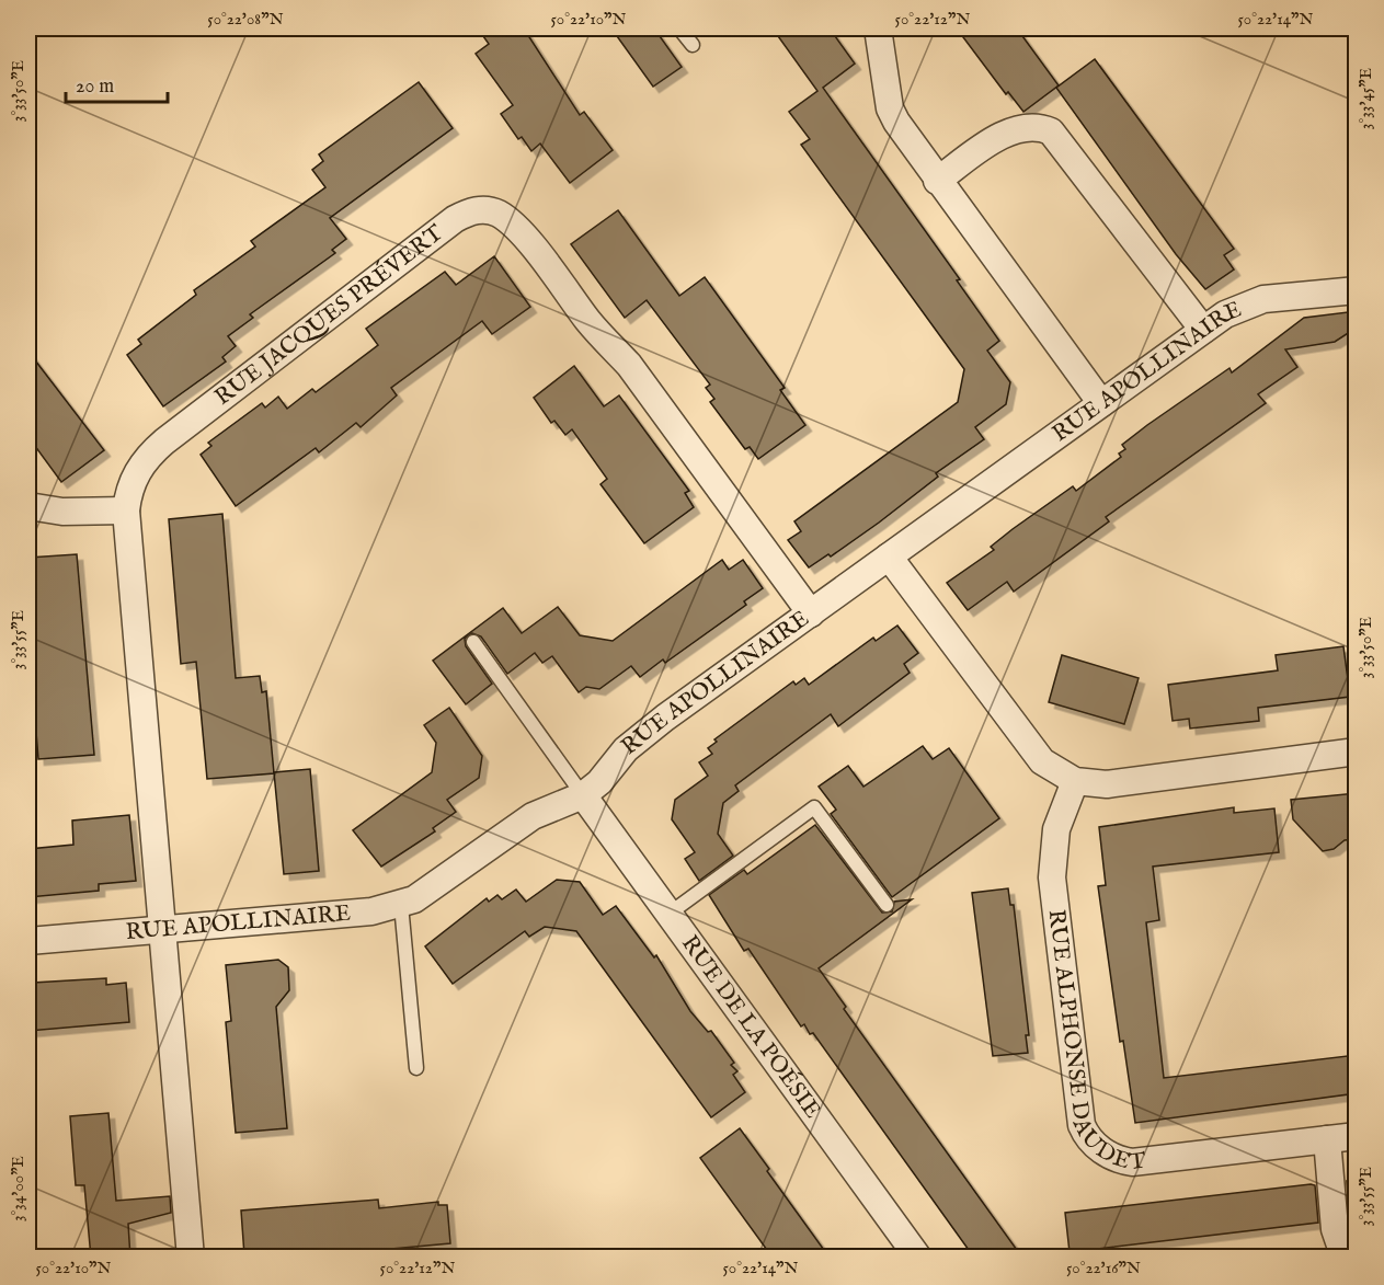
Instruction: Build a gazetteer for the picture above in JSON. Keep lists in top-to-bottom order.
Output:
{
  "streets": {
    "street": [
      "RUE JACQUES PRÉVERT",
      "RUE APOLLINAIRE",
      "RUE DE LA POÉSIE",
      "RUE ALPHONSE DAUDET"
    ]
  },
  "crossings": [
    ["RUE JACQUES PRÉVERT", "RUE APOLLINAIRE"],
    ["RUE APOLLINAIRE", "RUE DE LA POÉSIE"]
  ],
  "scale_bar": "20 m",
  "coordinates": [
    "50°22'08\"N",
    "50°22'10\"N",
    "50°22'12\"N",
    "50°22'14\"N",
    "3°33'50\"E",
    "3°33'45\"E",
    "3°33'55\"E",
    "3°34'00\"E",
    "50°22'16\"N"
  ]
}
